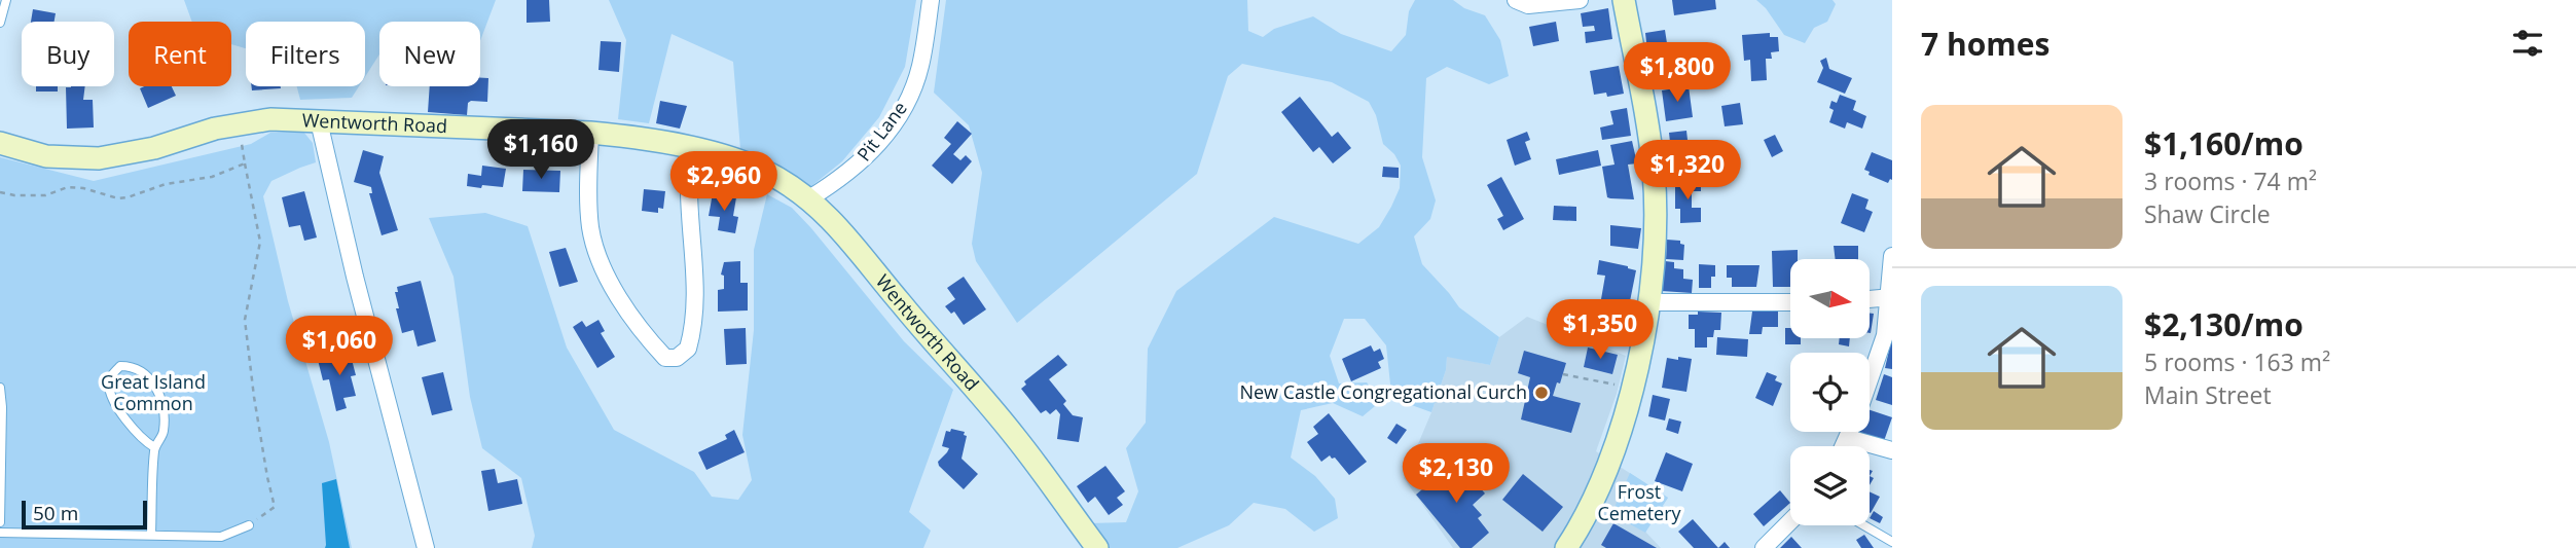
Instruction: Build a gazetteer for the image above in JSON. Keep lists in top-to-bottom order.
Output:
{
  "streets": {
    "main road": ["Wentworth Road"],
    "street": ["Pit Lane"]
  },
  "crossings": [
    ["Wentworth Road", "Pit Lane"]
  ],
  "parks": ["Great Island Common", "Frost Cemetery"],
  "places": ["New Castle Congregational Curch"],
  "scale_bar": "50 m",
  "north": "right",
  "page": {
    "heading": "7 homes",
    "chip": [
      "Buy",
      "Rent",
      "Filters",
      "New"
    ],
    "price": [
      "$1,800",
      "$1,160",
      "$1,320",
      "$2,960",
      "$1,350",
      "$1,060",
      "$2,130"
    ],
    "list": [
      {
        "name": "$1,160/mo",
        "note": "3 rooms · 74 m² · Shaw Circle"
      },
      {
        "name": "$2,130/mo",
        "note": "5 rooms · 163 m² · Main Street"
      }
    ],
    "scale": "50 m"
  }
}
